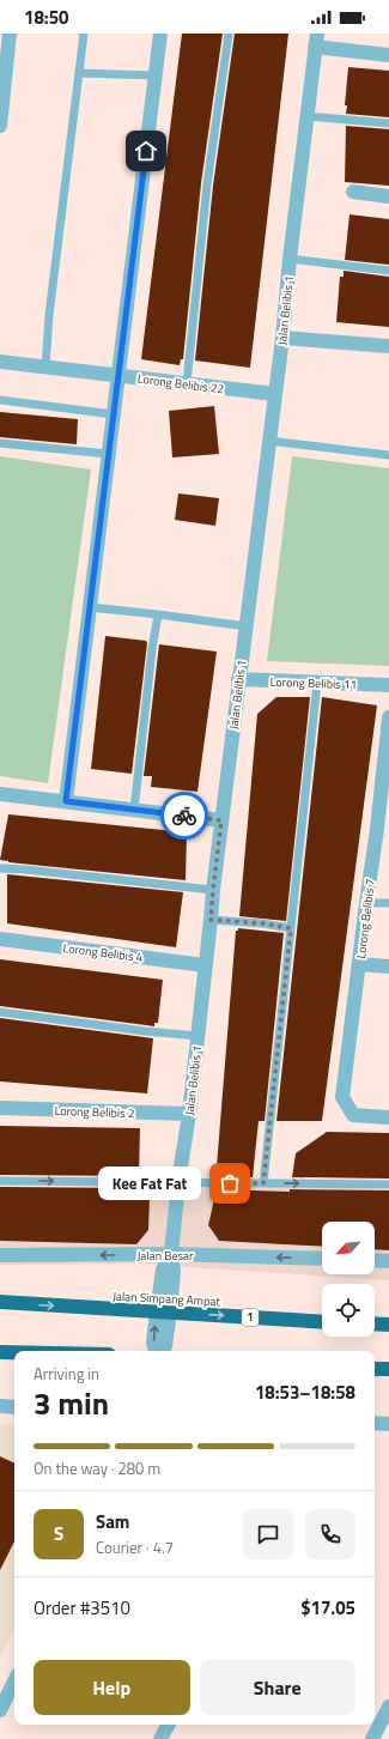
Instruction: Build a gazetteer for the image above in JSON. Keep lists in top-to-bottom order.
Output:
{
  "streets": {
    "highway": ["Jalan Simpang Ampat", "1"],
    "street": [
      "Jalan Belibis 1",
      "Lorong Belibis 22",
      "Lorong Belibis 11",
      "Lorong Belibis 7",
      "Lorong Belibis 4",
      "Lorong Belibis 2",
      "Jalan Besar"
    ]
  },
  "crossings": [
    ["Jalan Belibis 1", "Lorong Belibis 22"],
    ["Jalan Belibis 1", "Lorong Belibis 11"],
    ["Jalan Belibis 1", "Lorong Belibis 4"],
    ["Jalan Belibis 1", "Lorong Belibis 2"],
    ["Jalan Belibis 1", "Jalan Besar"],
    ["Jalan Belibis 1", "Jalan Simpang Ampat"]
  ],
  "one_way": ["Jalan Besar", "Jalan Simpang Ampat"],
  "places": ["Kee Fat Fat"],
  "north": "bottom left",
  "page": {
    "status": "18:50",
    "bubble": "Kee Fat Fat",
    "heading": ["3 min", "Arriving in", "18:53–18:58"],
    "panel": [
      "Sam",
      "Courier · 4.7",
      "Order #3510",
      "$17.05"
    ],
    "bar": "On the way · 280 m",
    "round": "S",
    "buttons": ["Help", "Share"]
  }
}
